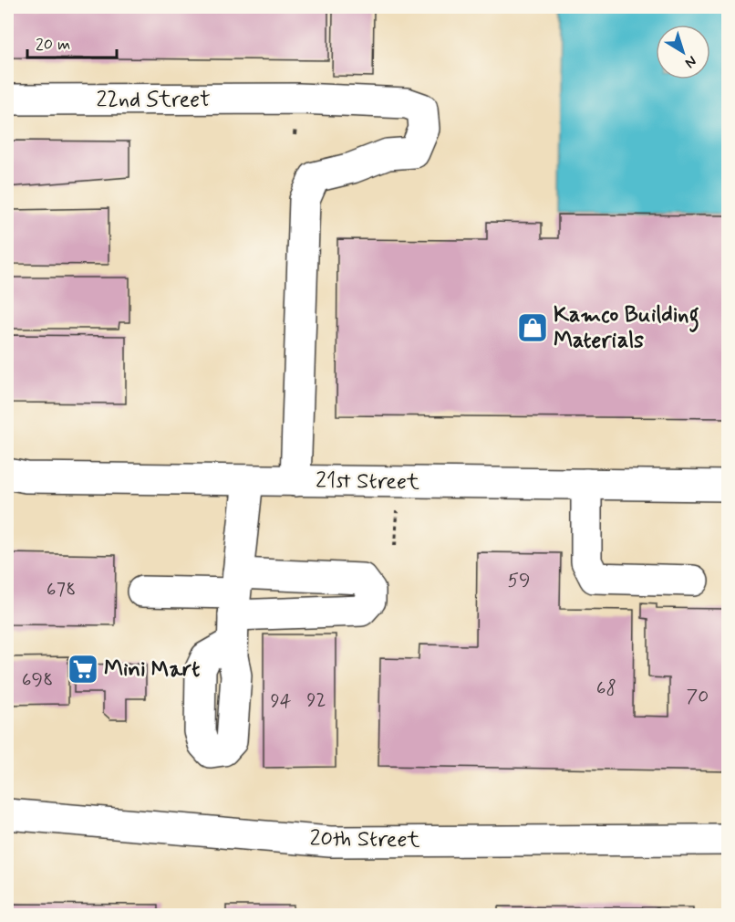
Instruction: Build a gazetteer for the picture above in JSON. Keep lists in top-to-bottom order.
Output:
{
  "streets": {
    "street": ["22nd Street", "21st Street", "20th Street"]
  },
  "crossings": [
    ["22nd Street", "21st Street"]
  ],
  "places": {
    "shop": ["Kamco Building Materials"],
    "supermarket": ["Mini Mart"]
  },
  "house_numbers": [
    "59",
    "678",
    "698",
    "68",
    "70",
    "92",
    "94"
  ],
  "scale_bar": "20 m",
  "north": "bottom right"
}
